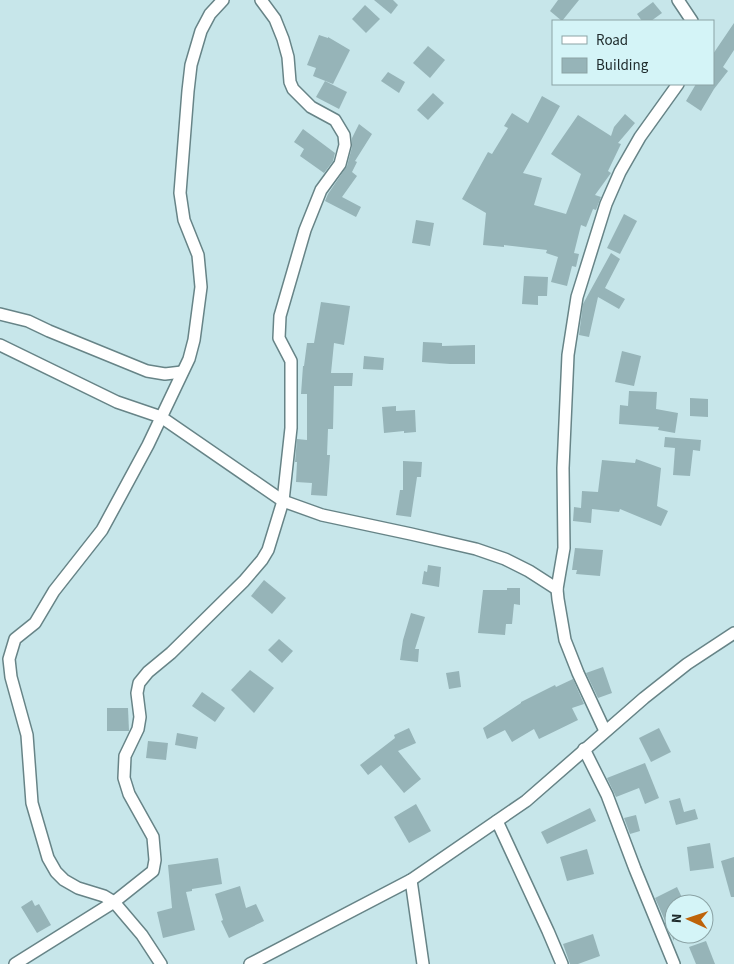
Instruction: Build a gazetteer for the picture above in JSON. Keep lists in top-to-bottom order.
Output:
{
  "legend": ["Road", "Building"],
  "north": "left"
}
